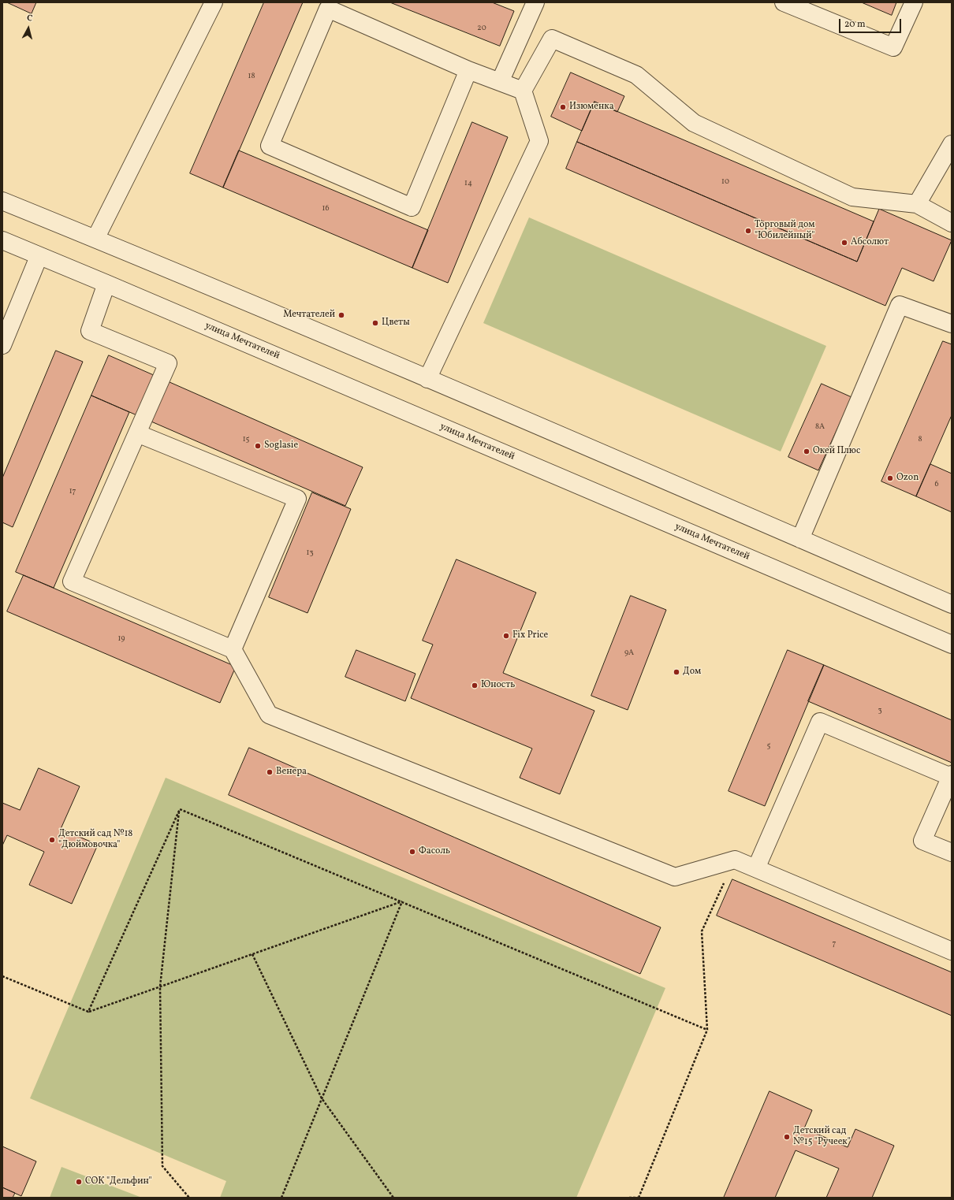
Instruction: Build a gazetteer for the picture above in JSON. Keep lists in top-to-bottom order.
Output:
{
  "streets": {
    "street": ["улица Мечтателей"]
  },
  "places": [
    "Изюменка",
    "Торговый дом \"Юбилейный\"",
    "Абсолют",
    "Мечтателей",
    "Цветы",
    "Soglasie",
    "Окей Плюс",
    "Ozon",
    "Fix Price",
    "Дом",
    "Юность",
    "Венера",
    "Детский сад №18 \"Дюймовочка\"",
    "Фасоль",
    "Детский сад №15 \"Ручеек\"",
    "СОК \"Дельфин\""
  ],
  "house_numbers": [
    "20",
    "18",
    "10",
    "14",
    "16",
    "8А",
    "15",
    "8",
    "6",
    "17",
    "13",
    "19",
    "9А",
    "3",
    "5",
    "7"
  ],
  "scale_bar": "20 m",
  "north": "top"
}
